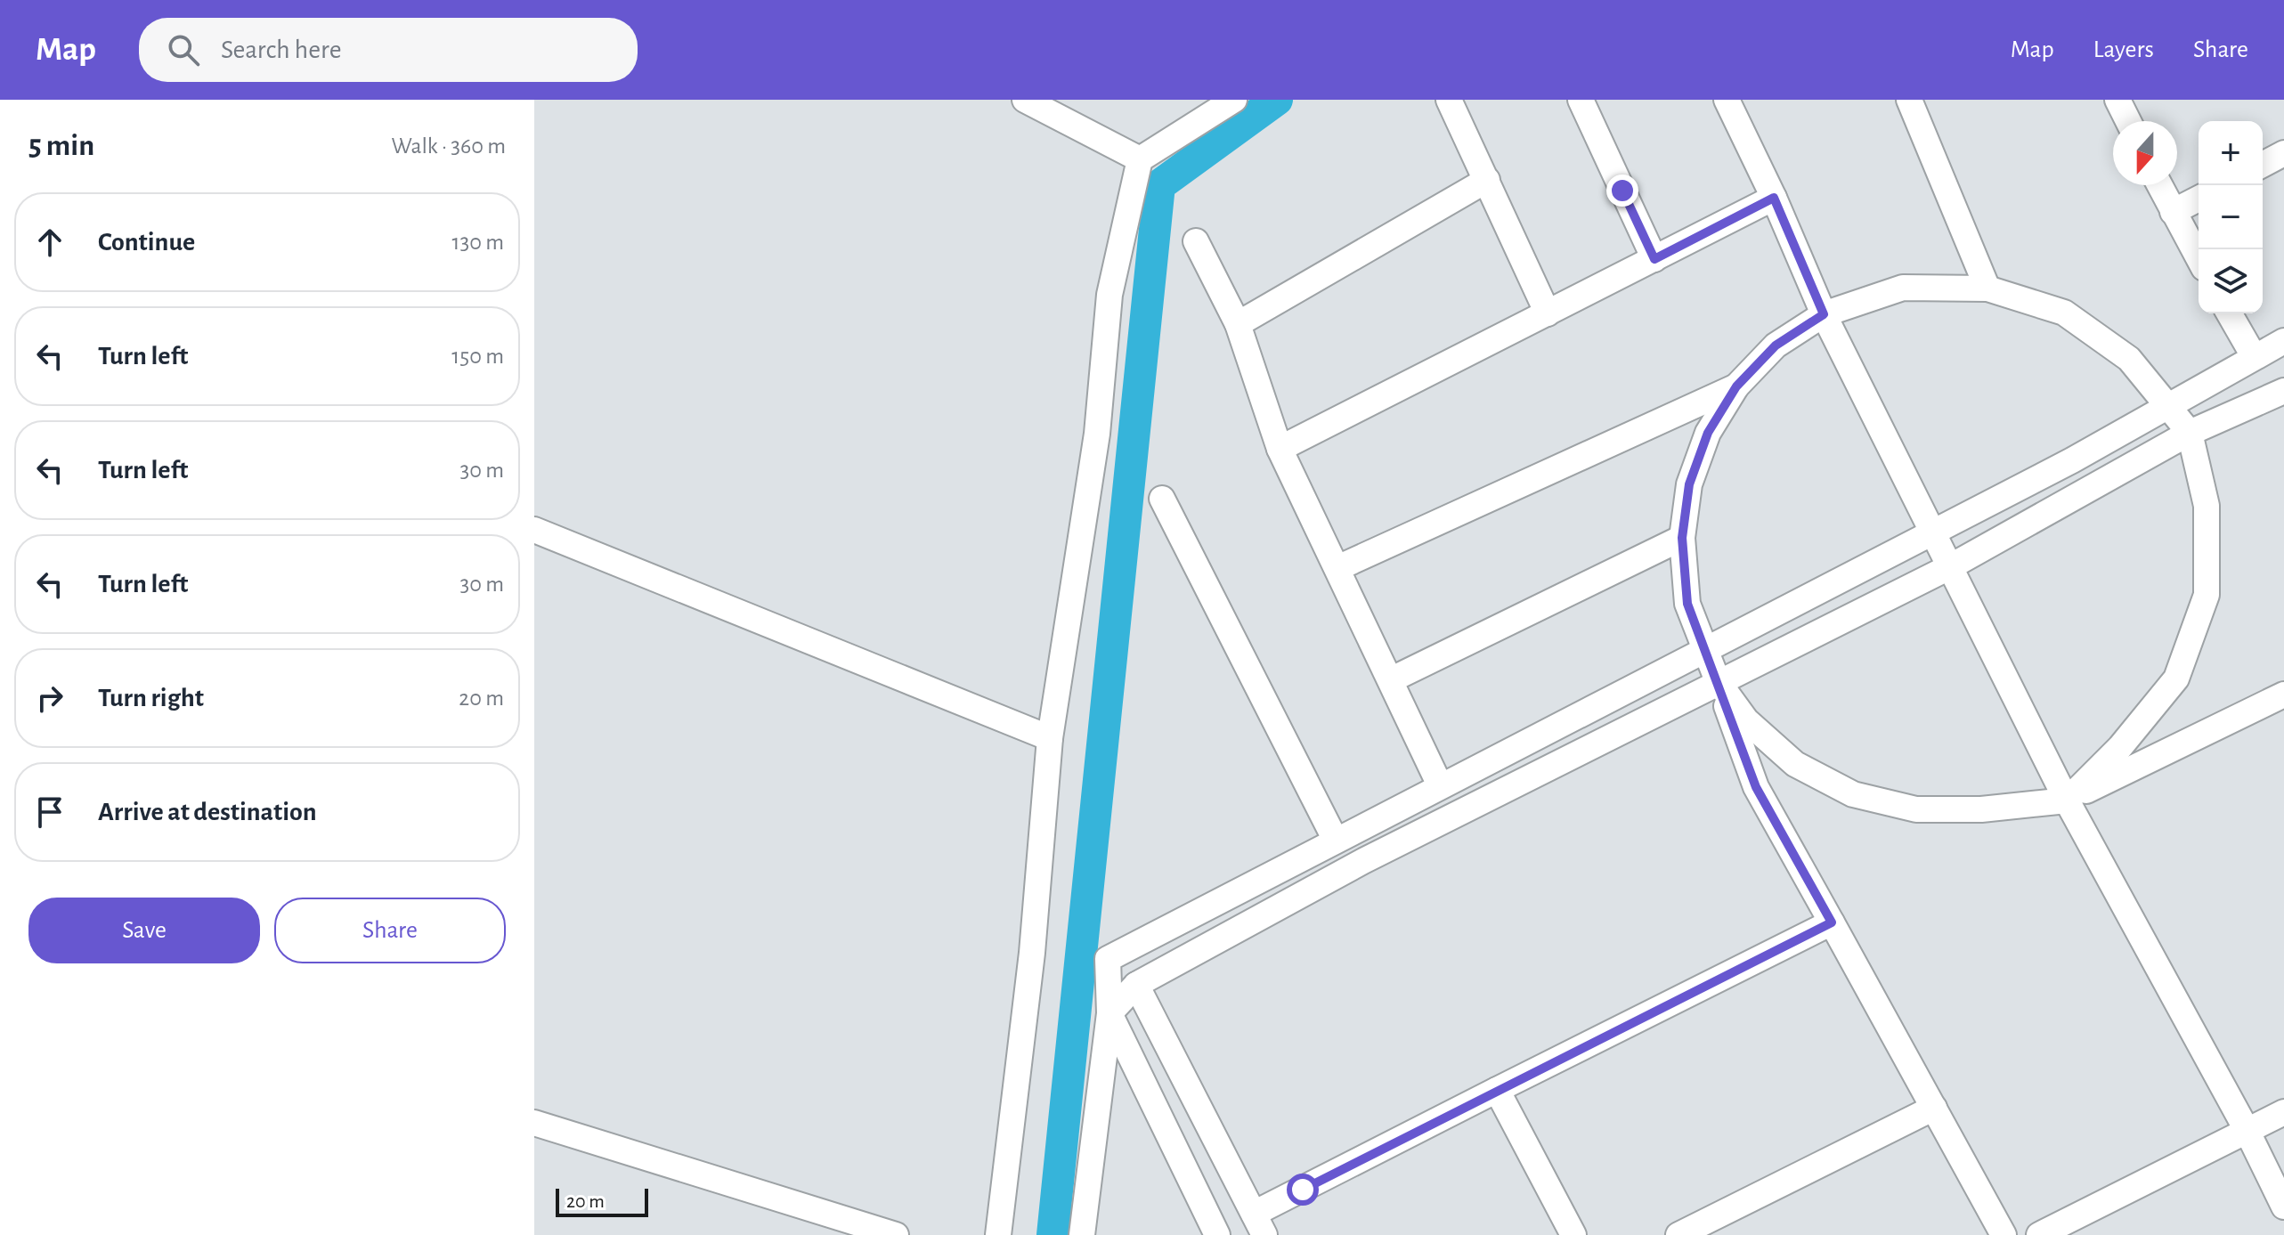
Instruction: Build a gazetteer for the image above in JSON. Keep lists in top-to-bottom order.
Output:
{
  "scale_bar": "20 m",
  "north": "bottom",
  "page": {
    "header": "Map",
    "search": "Search here",
    "nav": ["Map", "Layers", "Share"],
    "heading": ["5 min", "Walk · 360 m"],
    "map_buttons": ["+", "−"],
    "list": [
      ["Continue", "130 m"],
      ["Turn left", "150 m"],
      ["Turn left", "30 m"],
      ["Turn left", "30 m"],
      ["Turn right", "20 m"],
      "Arrive at destination"
    ],
    "buttons": ["Save", "Share"],
    "scale": "20 m"
  }
}
